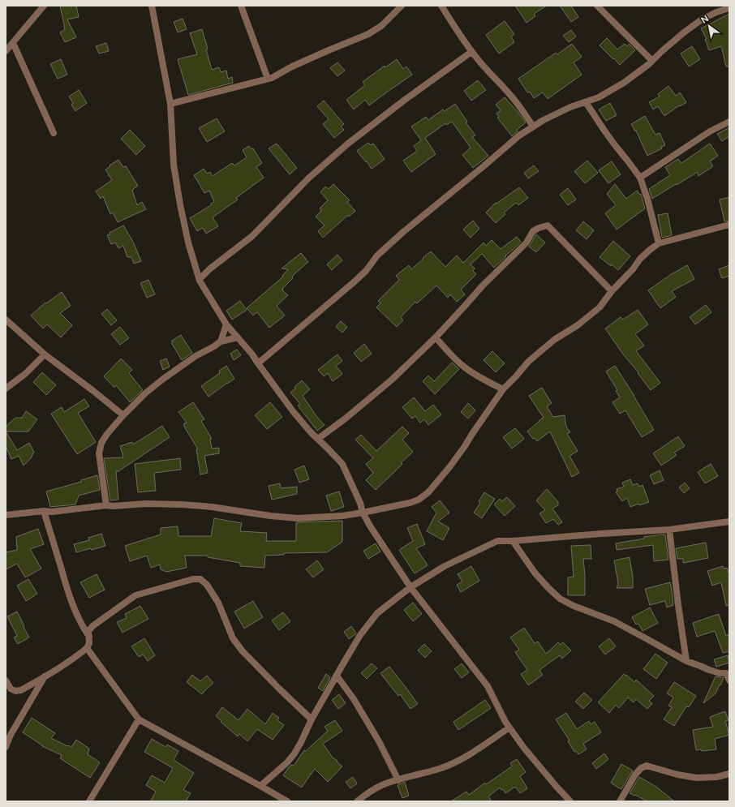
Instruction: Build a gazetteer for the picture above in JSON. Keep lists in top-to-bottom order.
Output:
{
  "north": "top left"
}
